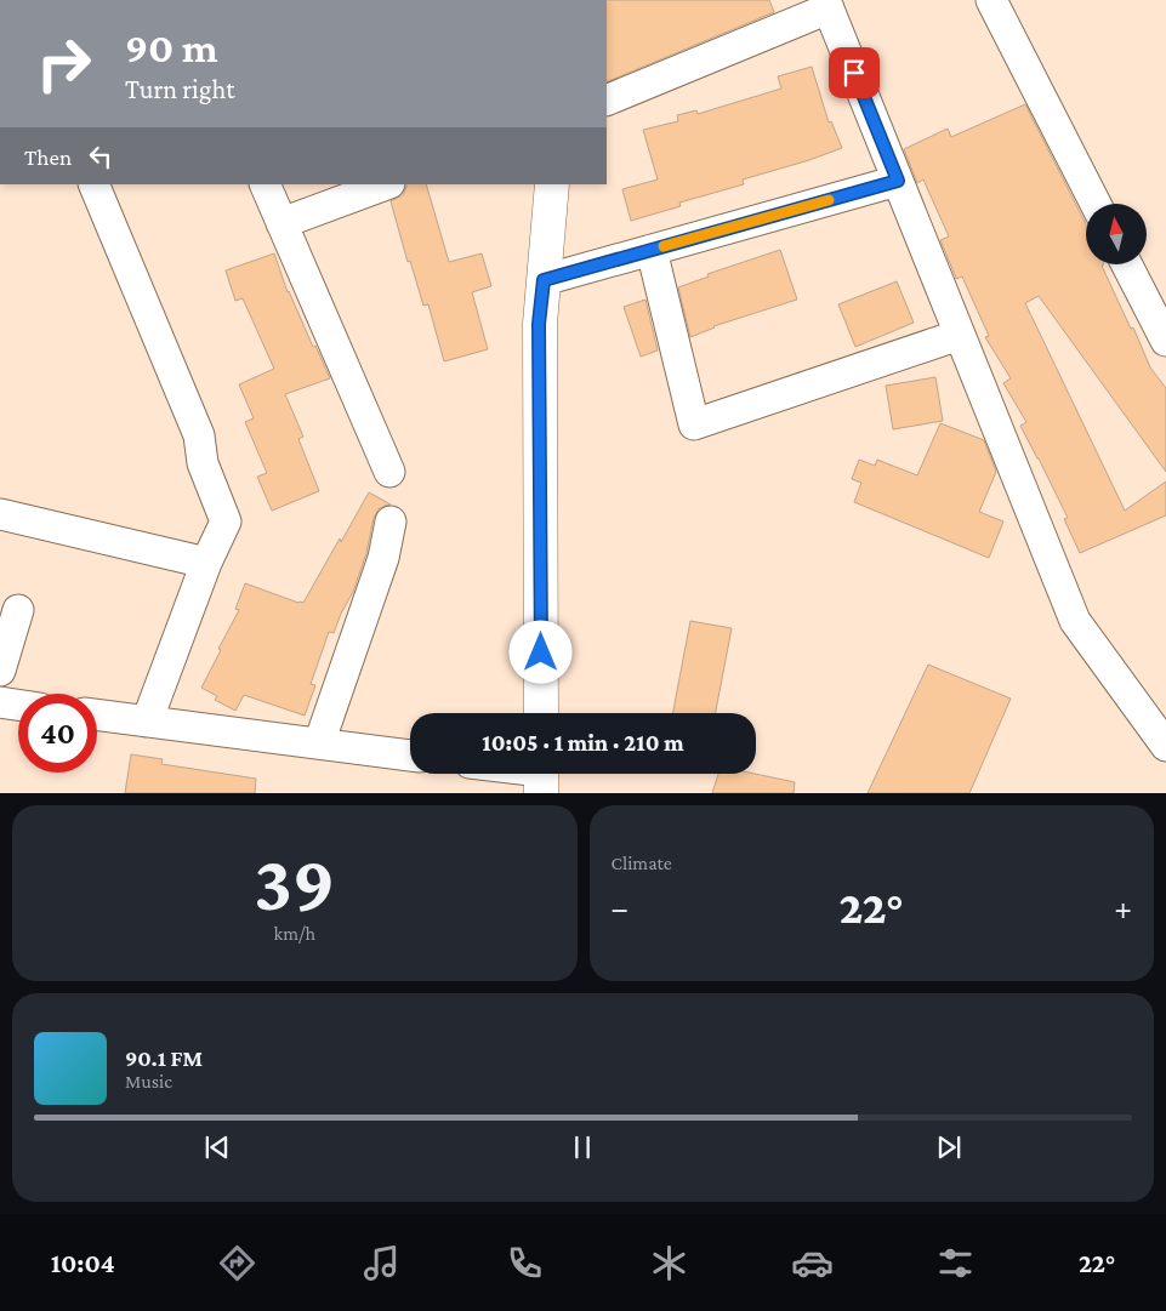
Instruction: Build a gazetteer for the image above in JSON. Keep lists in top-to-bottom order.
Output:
{
  "north": "top",
  "page": {
    "turn": ["90 m", "Turn right"],
    "then": "Then",
    "limit": "40",
    "trip": "10:05 · 1 min · 210 m",
    "tile": [
      ["39", "km/h"],
      "Climate"
    ],
    "heat": ["−", "22°", "+"],
    "song": ["90.1 FM", "Music"],
    "tabs": ["10:04", "22°"]
  }
}
